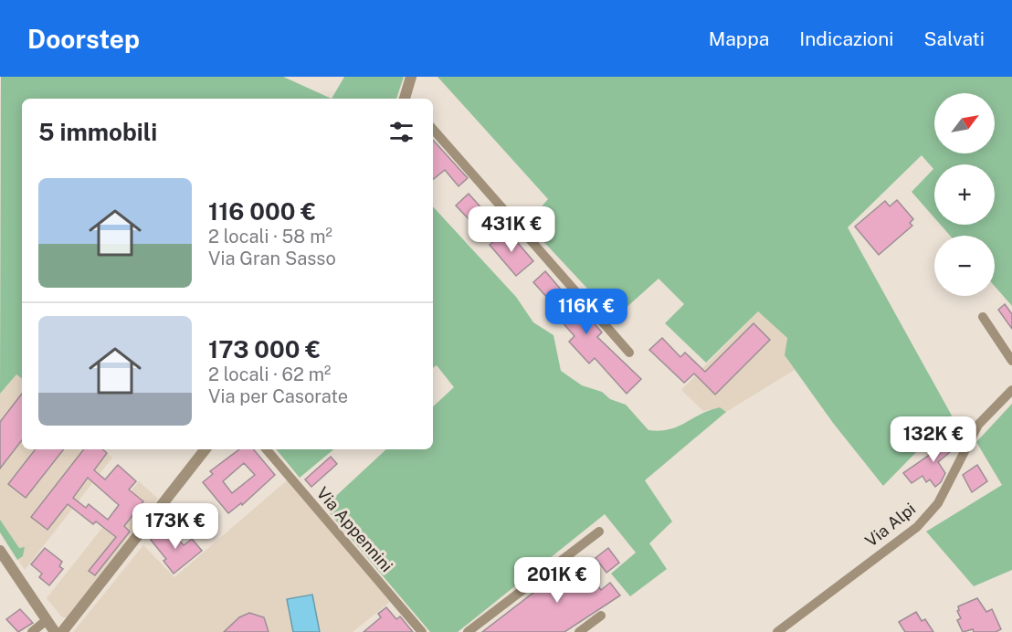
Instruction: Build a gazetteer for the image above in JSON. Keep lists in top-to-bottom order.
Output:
{
  "streets": {
    "street": ["Via Alpi", "Via Appennini"]
  },
  "north": "top right",
  "page": {
    "header": "Doorstep",
    "nav": ["Mappa", "Indicazioni", "Salvati"],
    "map_buttons": ["+", "−"],
    "heading": "5 immobili",
    "list": [
      {
        "name": "116 000 €",
        "note": "2 locali · 58 m² · Via Gran Sasso"
      },
      {
        "name": "173 000 €",
        "note": "2 locali · 62 m² · Via per Casorate"
      }
    ],
    "price": [
      "431K €",
      "116K €",
      "132K €",
      "173K €",
      "201K €"
    ]
  }
}
